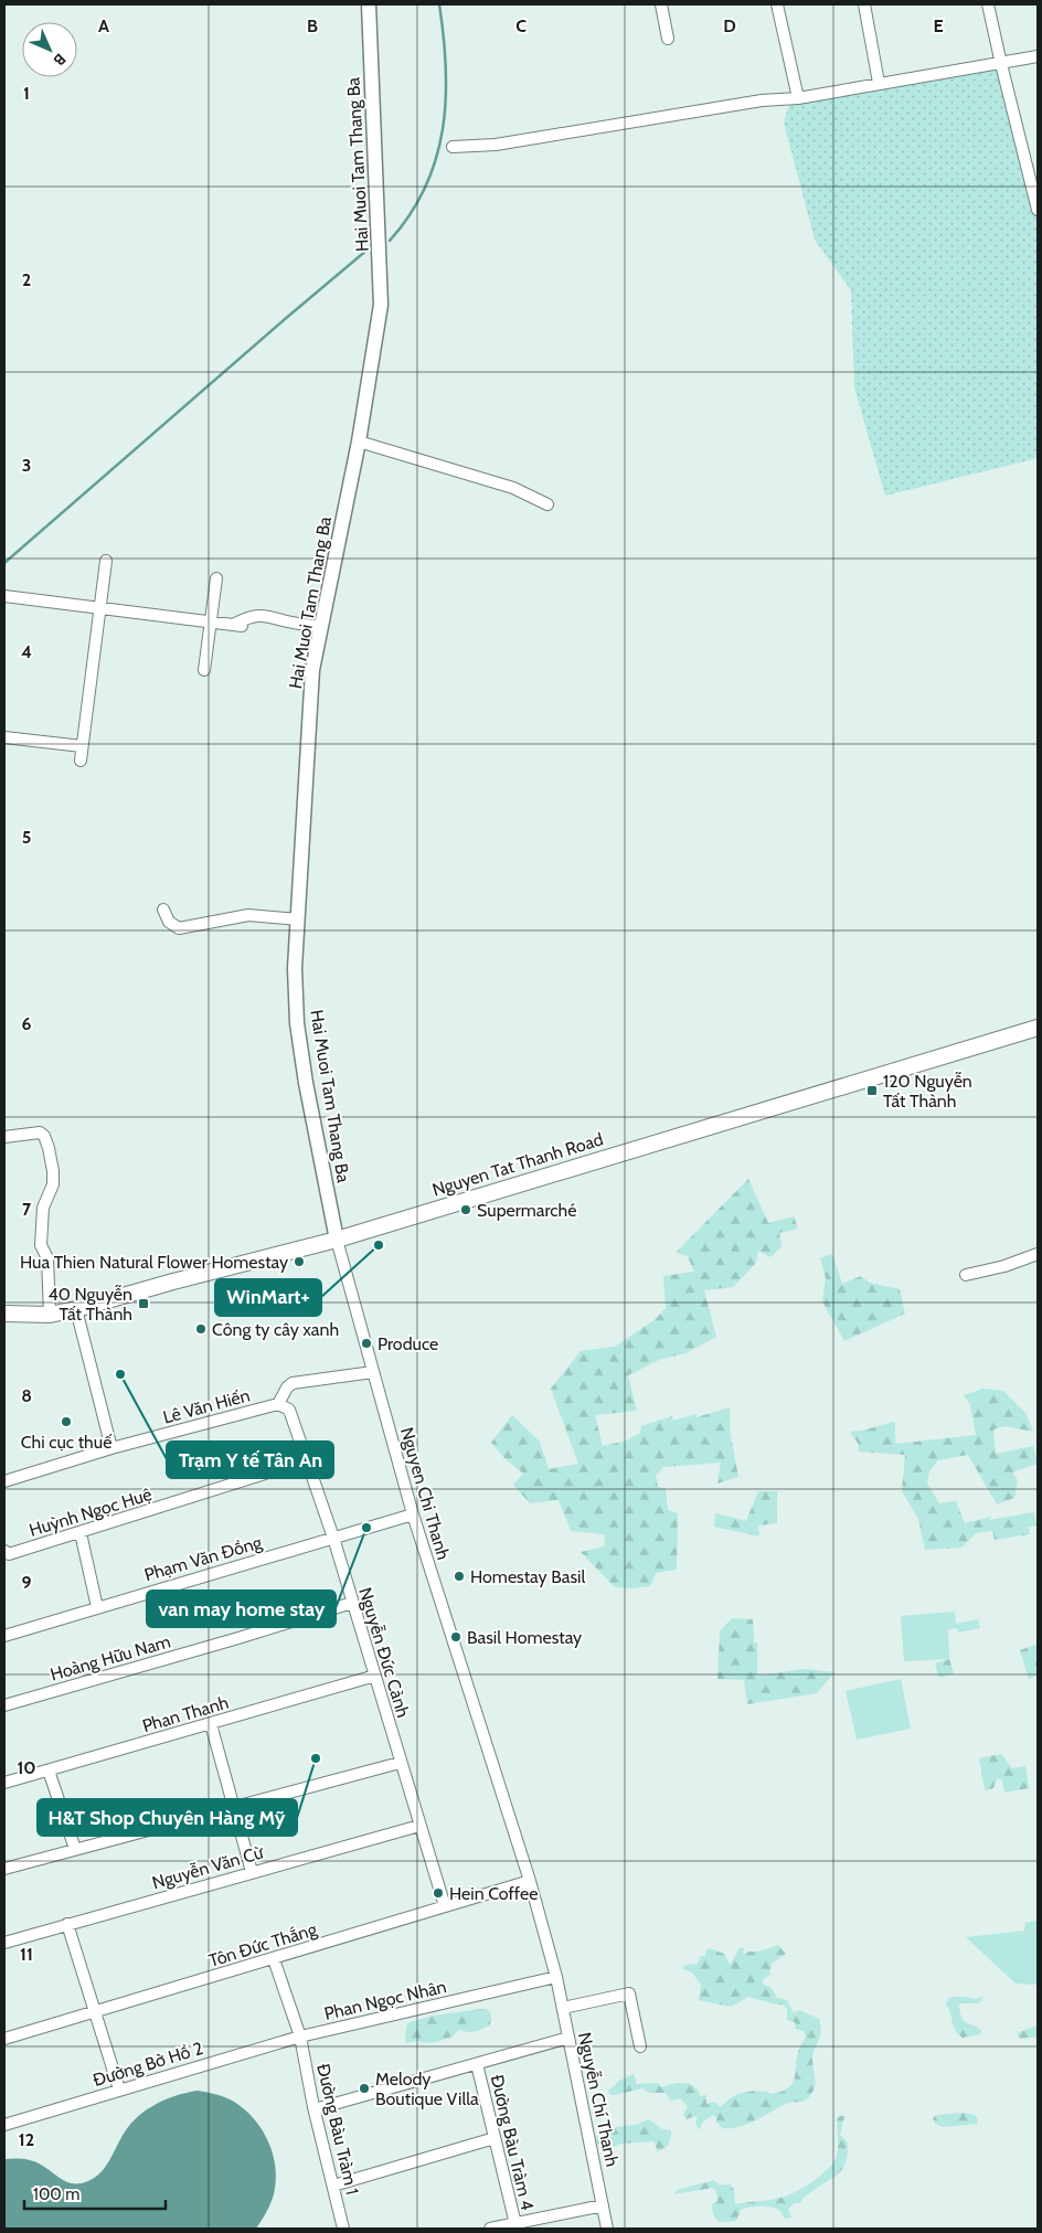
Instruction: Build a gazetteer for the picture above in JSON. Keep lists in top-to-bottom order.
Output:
{
  "streets": {
    "main road": ["Nguyen Tat Thanh Road"],
    "street": [
      "Hai Muoi Tam Thang Ba",
      "Lê Văn Hiến",
      "Nguyen Chi Thanh",
      "Huỳnh Ngọc Huệ",
      "Phạm Văn Đồng",
      "Nguyễn Đức Cảnh",
      "Hoàng Hữu Nam",
      "Phan Thanh",
      "Nguyễn Văn Cừ",
      "Tôn Đức Thắng",
      "Phan Ngọc Nhân",
      "Đường Bờ Hồ 2",
      "Nguyễn Chí Thanh",
      "Đường Bàu Tràm 1",
      "Đường Bàu Tràm 4"
    ]
  },
  "crossings": [
    ["Hai Muoi Tam Thang Ba", "Nguyen Tat Thanh Road"],
    ["Hai Muoi Tam Thang Ba", "Nguyen Chi Thanh"],
    ["Nguyen Tat Thanh Road", "Nguyen Chi Thanh"],
    ["Lê Văn Hiến", "Nguyễn Đức Cảnh"],
    ["Nguyen Chi Thanh", "Phạm Văn Đồng"],
    ["Nguyen Chi Thanh", "Tôn Đức Thắng"],
    ["Nguyen Chi Thanh", "Phan Ngọc Nhân"],
    ["Nguyen Chi Thanh", "Nguyễn Chí Thanh"],
    ["Huỳnh Ngọc Huệ", "Nguyễn Đức Cảnh"],
    ["Phạm Văn Đồng", "Nguyễn Đức Cảnh"],
    ["Nguyễn Đức Cảnh", "Hoàng Hữu Nam"],
    ["Nguyễn Đức Cảnh", "Phan Thanh"],
    ["Nguyễn Đức Cảnh", "Nguyễn Văn Cừ"],
    ["Nguyễn Đức Cảnh", "Tôn Đức Thắng"],
    ["Phan Ngọc Nhân", "Đường Bờ Hồ 2"],
    ["Phan Ngọc Nhân", "Nguyễn Chí Thanh"],
    ["Phan Ngọc Nhân", "Đường Bàu Tràm 1"],
    ["Đường Bờ Hồ 2", "Đường Bàu Tràm 1"]
  ],
  "places": {
    "transit": ["120 Nguyễn Tất Thành", "40 Nguyễn Tất Thành"],
    "other": [
      "Supermarché",
      "WinMart+",
      "Hua Thien Natural Flower Homestay",
      "Công ty cây xanh",
      "Produce",
      "Trạm Y tế Tân An",
      "Chi cục thuế",
      "van may home stay",
      "Homestay Basil",
      "Basil Homestay",
      "H&T Shop Chuyên Hàng Mỹ",
      "Hein Coffee",
      "Melody Boutique Villa"
    ]
  },
  "scale_bar": "100 m",
  "north": "bottom right",
  "grid": {
    "columns": [
      "A",
      "B",
      "C",
      "D",
      "E"
    ],
    "rows": [
      "1",
      "2",
      "3",
      "4",
      "5",
      "6",
      "7",
      "8",
      "9",
      "10",
      "11",
      "12"
    ]
  }
}
